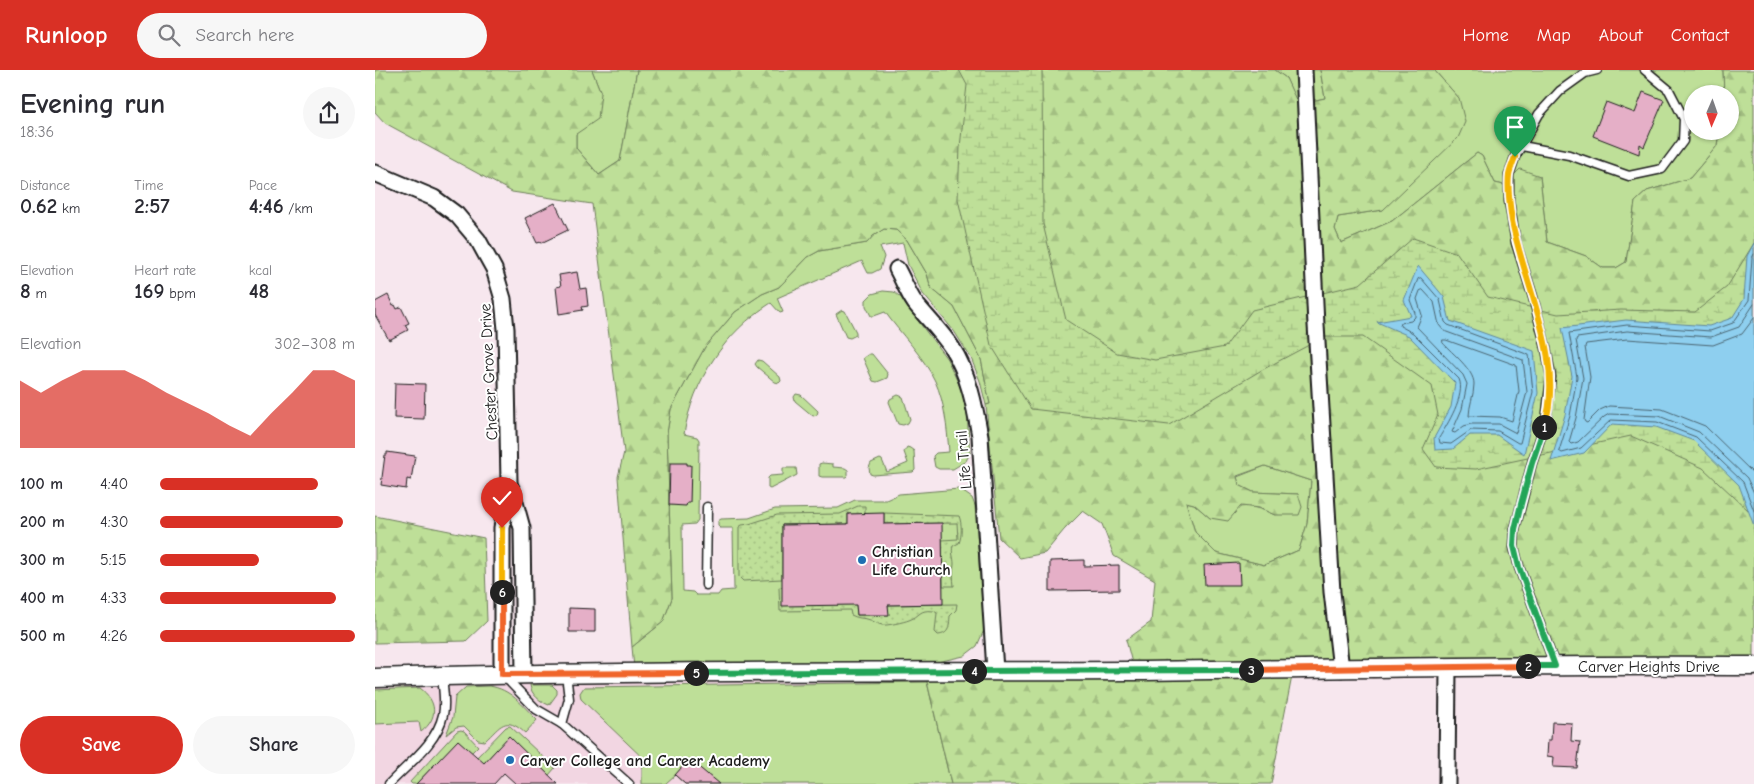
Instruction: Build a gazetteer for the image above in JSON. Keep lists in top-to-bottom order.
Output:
{
  "streets": {
    "street": ["Chester Grove Drive", "Life Trail", "Carver Heights Drive"]
  },
  "crossings": [
    ["Chester Grove Drive", "Carver Heights Drive"],
    ["Life Trail", "Carver Heights Drive"]
  ],
  "places": ["Christian Life Church", "Carver College and Career Academy"],
  "north": "bottom",
  "page": {
    "header": "Runloop",
    "search": "Search here",
    "nav": [
      "Home",
      "Map",
      "About",
      "Contact"
    ],
    "heading": ["Evening run", "18:36"],
    "stats": [
      ["Distance", "0.62 km"],
      ["Time", "2:57"],
      ["Pace", "4:46 /km"],
      ["Elevation", "8 m"],
      ["Heart rate", "169 bpm"],
      ["kcal", "48"]
    ],
    "chart": ["Elevation", "302–308 m"],
    "pins": [
      "1",
      "6",
      "2",
      "3",
      "4",
      "5"
    ],
    "list": [
      {
        "name": "100 m",
        "note": "4:40"
      },
      {
        "name": "200 m",
        "note": "4:30"
      },
      {
        "name": "300 m",
        "note": "5:15"
      },
      {
        "name": "400 m",
        "note": "4:33"
      },
      {
        "name": "500 m",
        "note": "4:26"
      }
    ],
    "buttons": ["Save", "Share"]
  }
}
